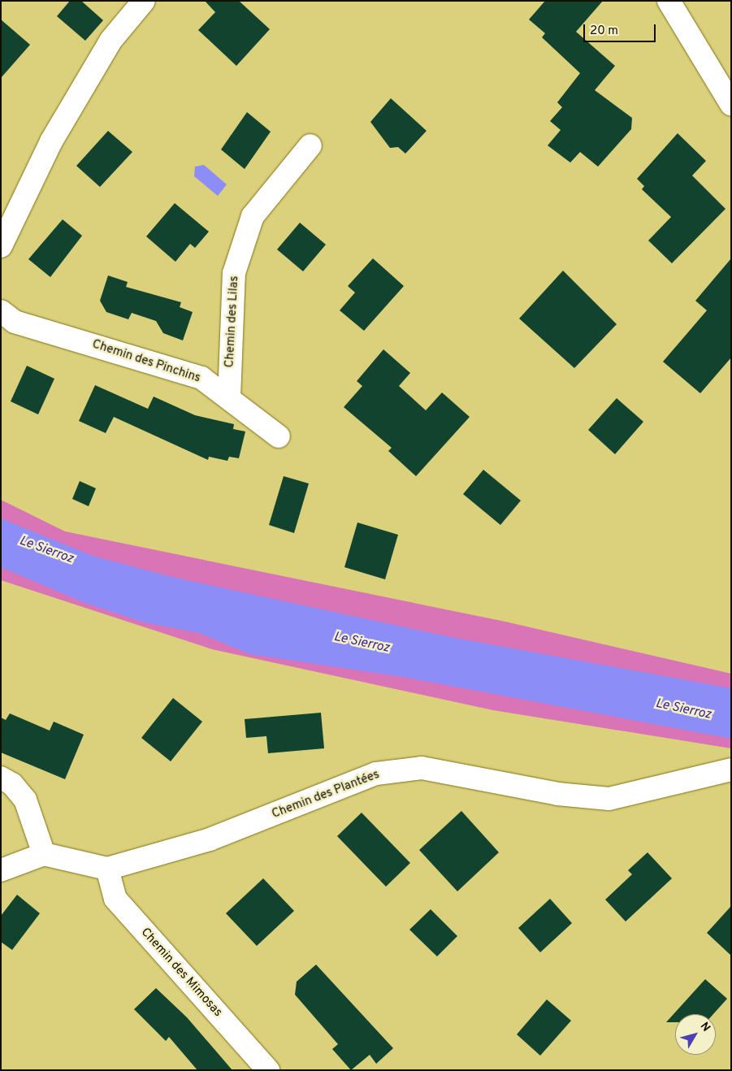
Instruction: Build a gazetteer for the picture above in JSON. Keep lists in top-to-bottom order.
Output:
{
  "streets": {
    "street": [
      "Chemin des Lilas",
      "Chemin des Pinchins",
      "Chemin des Plantées",
      "Chemin des Mimosas"
    ]
  },
  "crossings": [
    ["Chemin des Lilas", "Chemin des Pinchins"],
    ["Chemin des Plantées", "Chemin des Mimosas"]
  ],
  "water": ["Le Sierroz"],
  "scale_bar": "20 m",
  "north": "top right"
}
